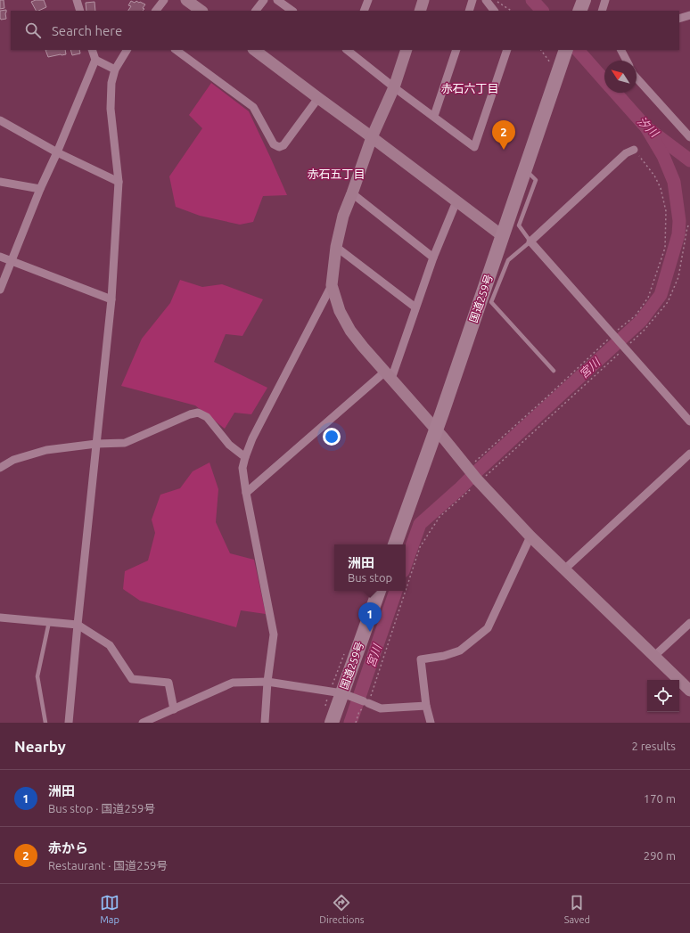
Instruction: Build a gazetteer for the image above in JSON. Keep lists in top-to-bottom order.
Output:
{
  "streets": {
    "highway": ["国道259号"]
  },
  "districts": ["赤石六丁目", "赤石五丁目"],
  "water": ["汐川", "宮川"],
  "north": "top left",
  "page": {
    "search": "Search here",
    "pins": ["2", "1"],
    "popup": ["洲田", "Bus stop"],
    "heading": ["Nearby", "2 results"],
    "list": [
      {
        "mark": "1",
        "name": "洲田",
        "note": "Bus stop · 国道259号",
        "value": "170 m"
      },
      {
        "mark": "2",
        "name": "赤から",
        "note": "Restaurant · 国道259号",
        "value": "290 m"
      }
    ],
    "nav": ["Map", "Directions", "Saved"]
  }
}
